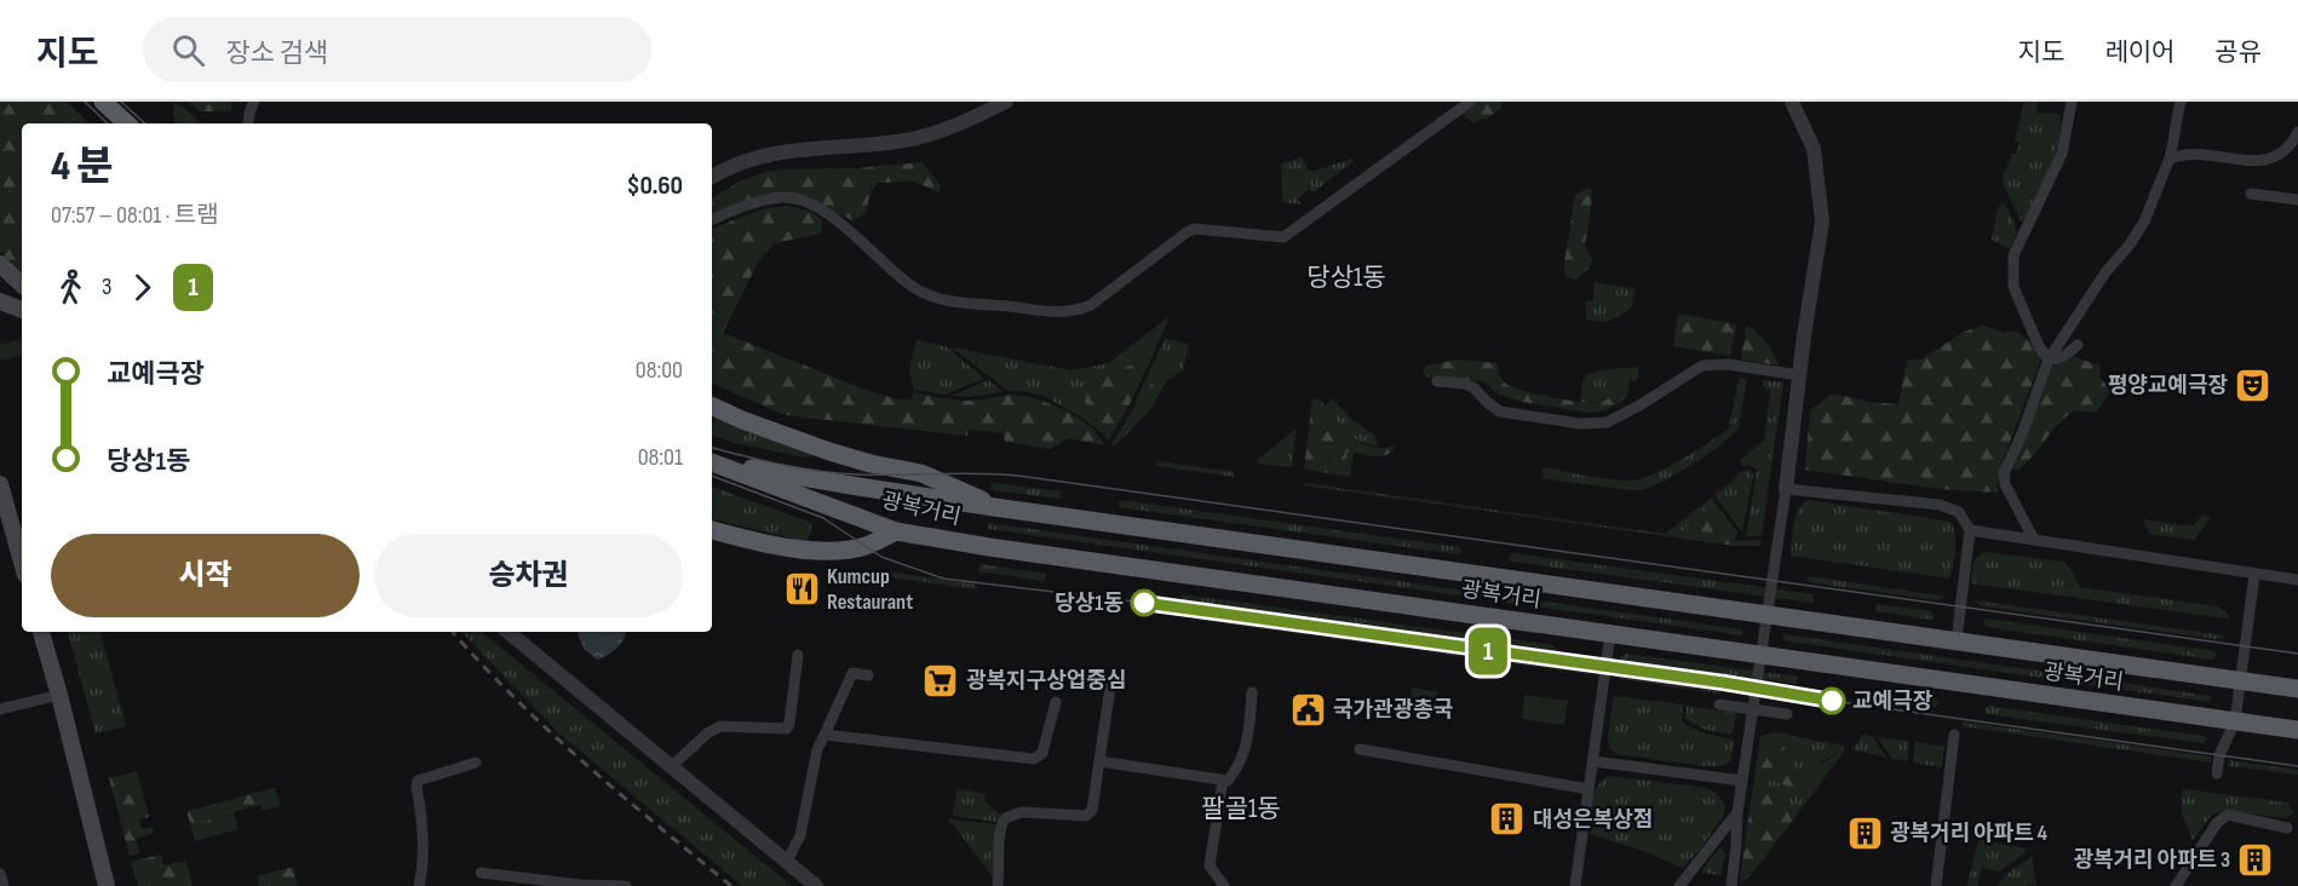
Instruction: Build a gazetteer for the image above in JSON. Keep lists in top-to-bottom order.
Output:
{
  "streets": {
    "highway": ["광복거리"]
  },
  "districts": ["당상1동", "팔골1동"],
  "places": {
    "theatre": ["평양교예극장"],
    "restaurant": ["Kumcup Restaurant"],
    "other": ["당상1동", "교예극장"],
    "supermarket": ["광복지구상업중심"],
    "public building": ["국가관광총국"],
    "building": ["대성은복상점", "광복거리 아파트 4", "광복거리 아파트 3"]
  },
  "lines": ["tram line 1"],
  "page": {
    "header": "지도",
    "search": "장소 검색",
    "nav": ["지도", "레이어", "공유"],
    "on_map": "1",
    "heading": ["4 분", "07:57 – 08:01 · 트램", "$0.60"],
    "legs": ["3", "1"],
    "list": [
      {
        "name": "교예극장",
        "value": "08:00"
      },
      {
        "name": "당상1동",
        "value": "08:01"
      }
    ],
    "buttons": ["시작", "승차권"]
  }
}
